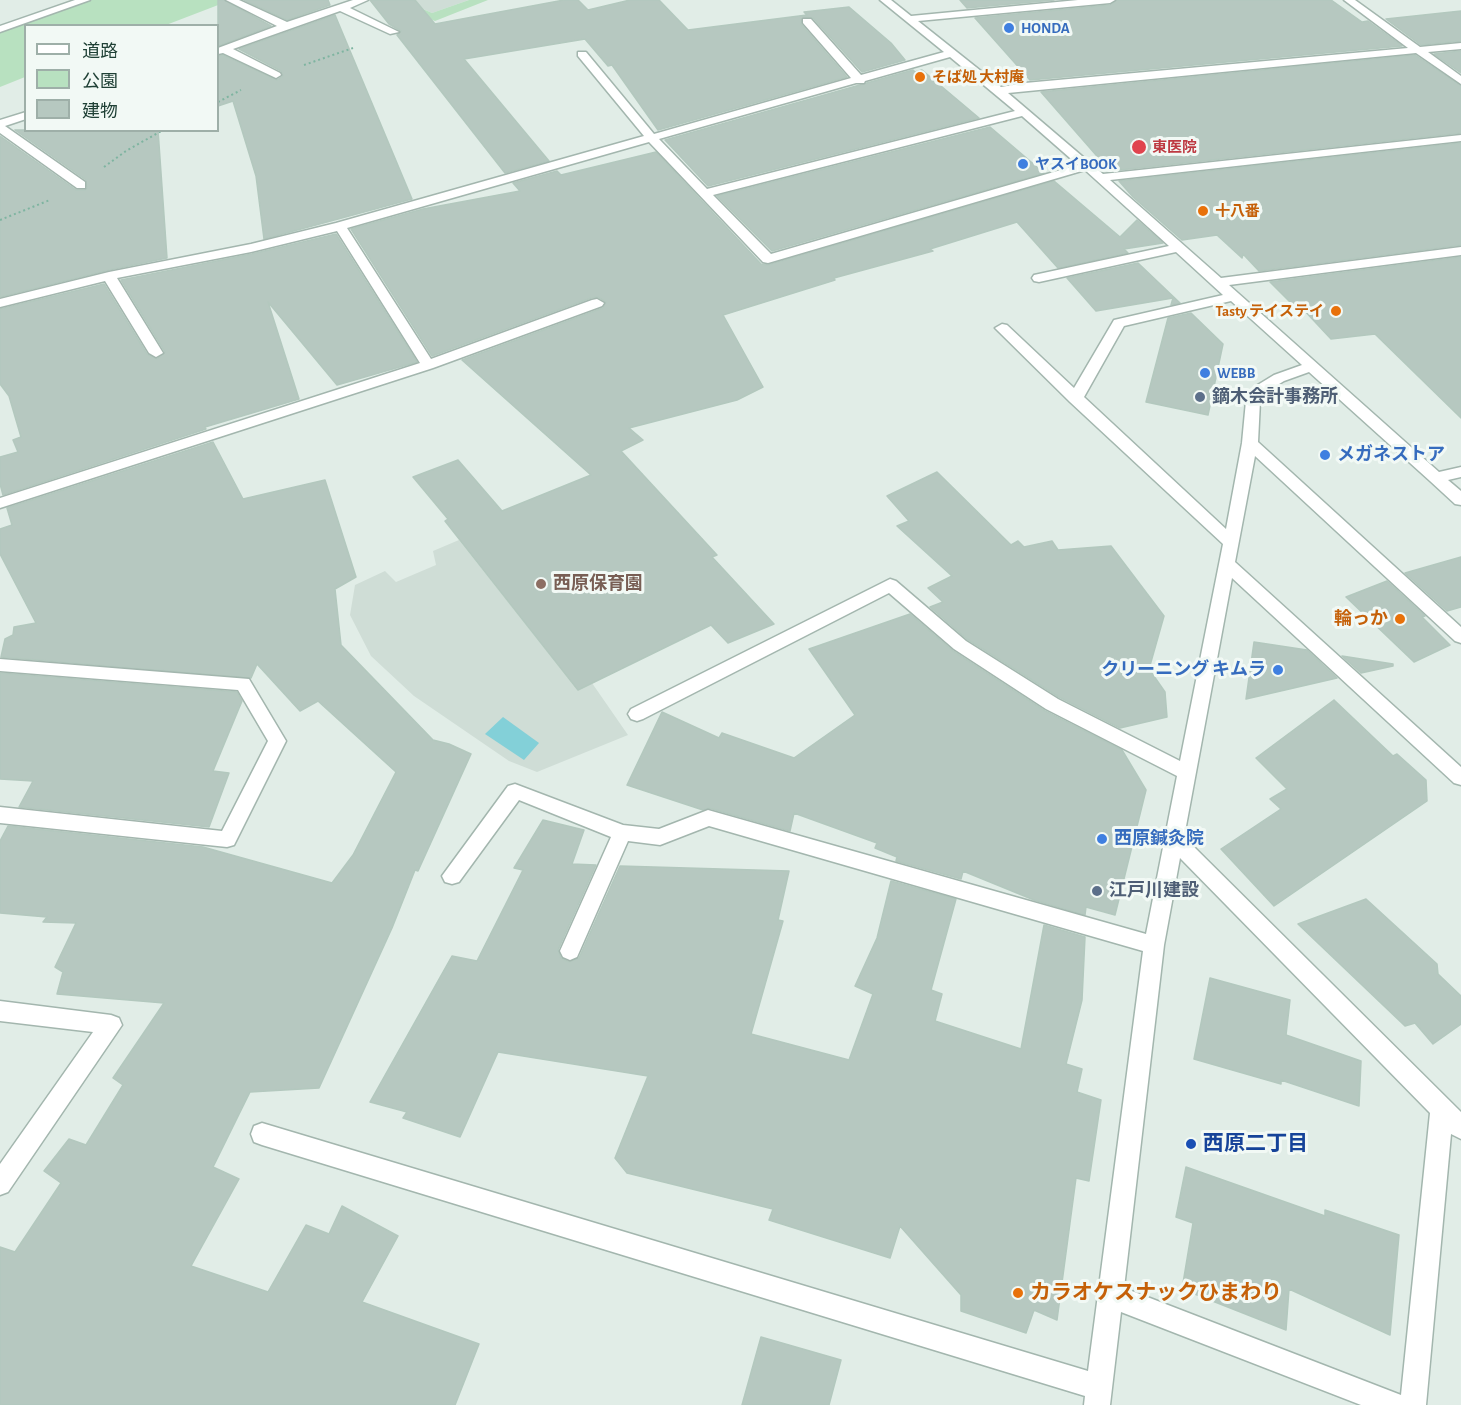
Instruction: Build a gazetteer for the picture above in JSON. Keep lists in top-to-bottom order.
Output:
{
  "places": [
    "HONDA",
    "そば処 大村庵",
    "東医院",
    "ヤスイBOOK",
    "十八番",
    "Tasty テイステイ",
    "WEBB",
    "鏑木会計事務所",
    "メガネストア",
    "西原保育園",
    "輪っか",
    "クリーニング キムラ",
    "西原鍼灸院",
    "江戸川建設",
    "西原二丁目",
    "カラオケスナックひまわり"
  ],
  "legend": ["道路", "公園", "建物"]
}
